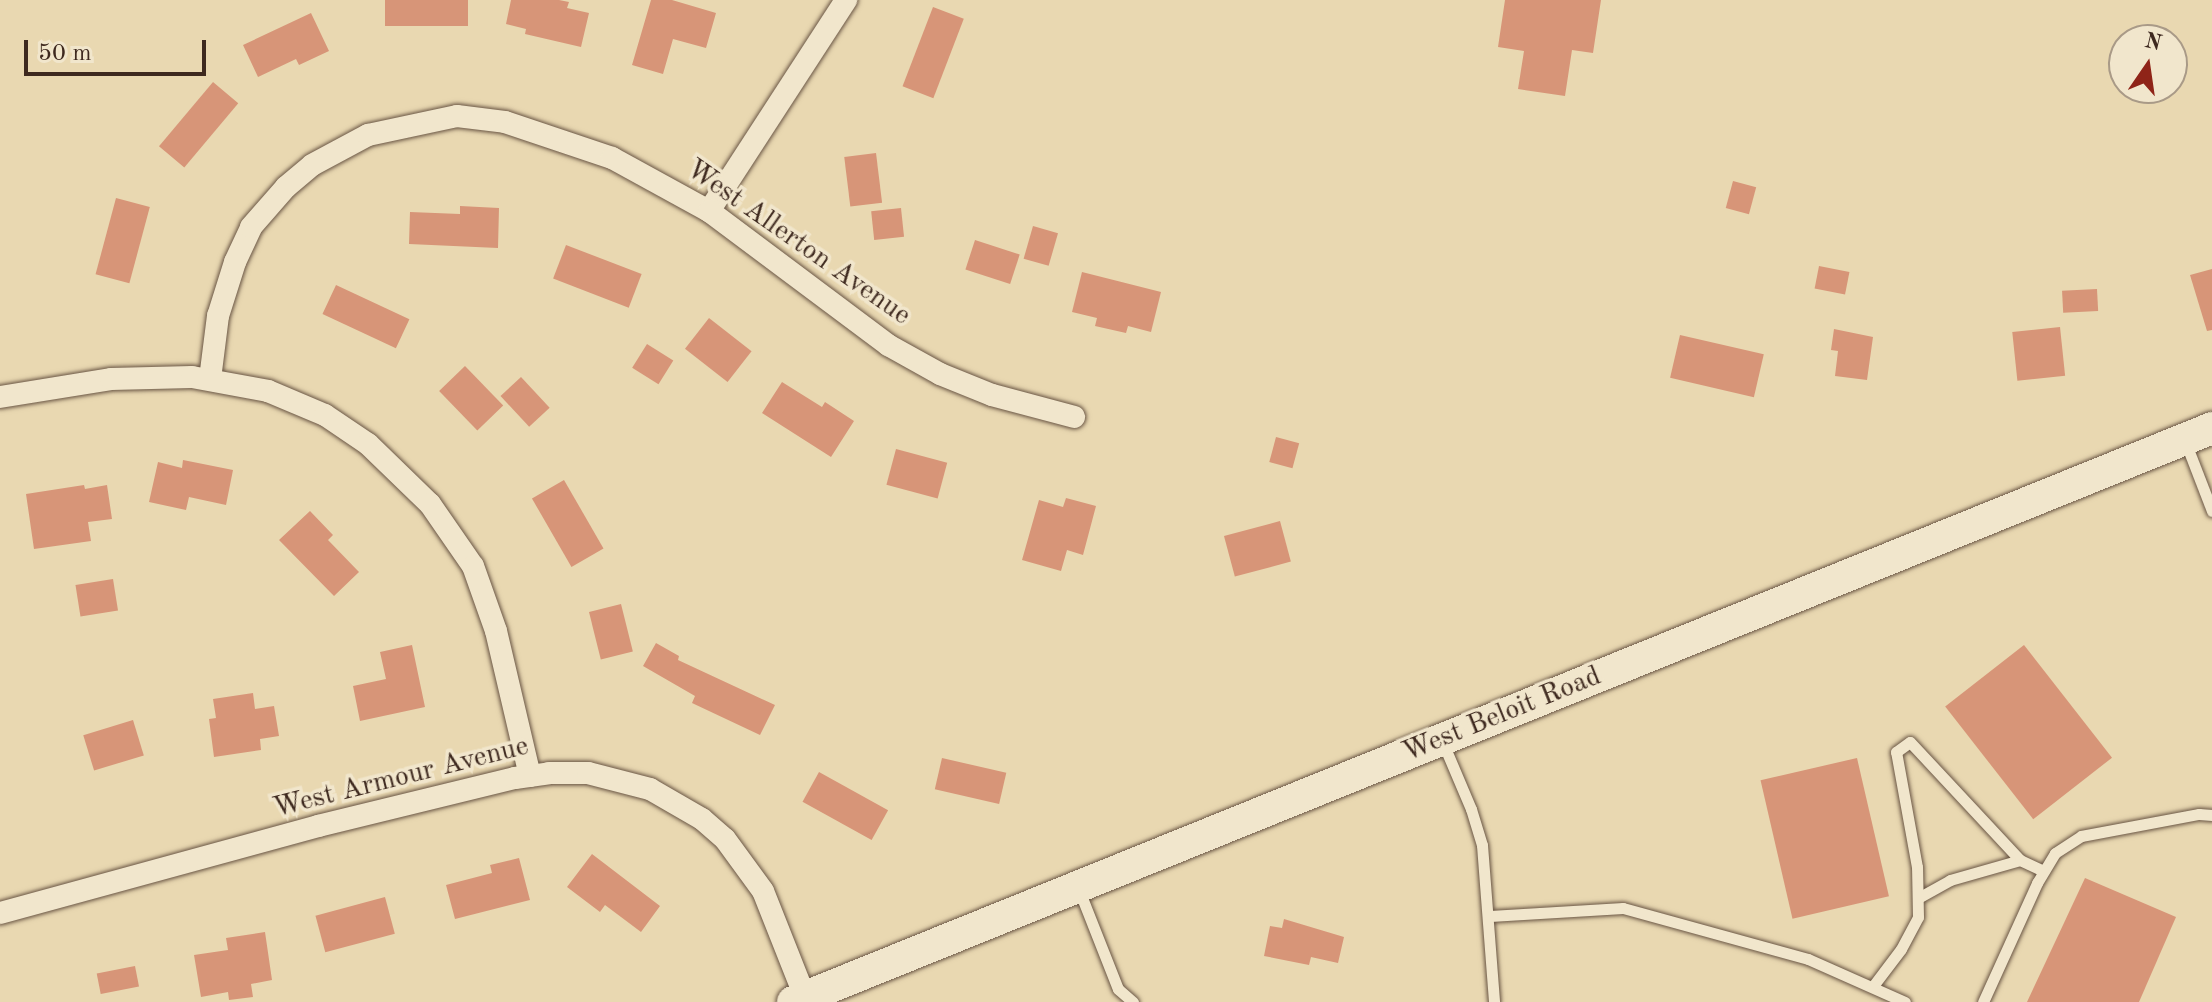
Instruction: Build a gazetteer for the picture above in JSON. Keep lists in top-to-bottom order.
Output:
{
  "streets": {
    "main road": ["West Beloit Road"],
    "street": ["West Allerton Avenue", "West Armour Avenue"]
  },
  "crossings": [
    ["West Beloit Road", "West Armour Avenue"]
  ],
  "scale_bar": "50 m",
  "north": "top"
}
